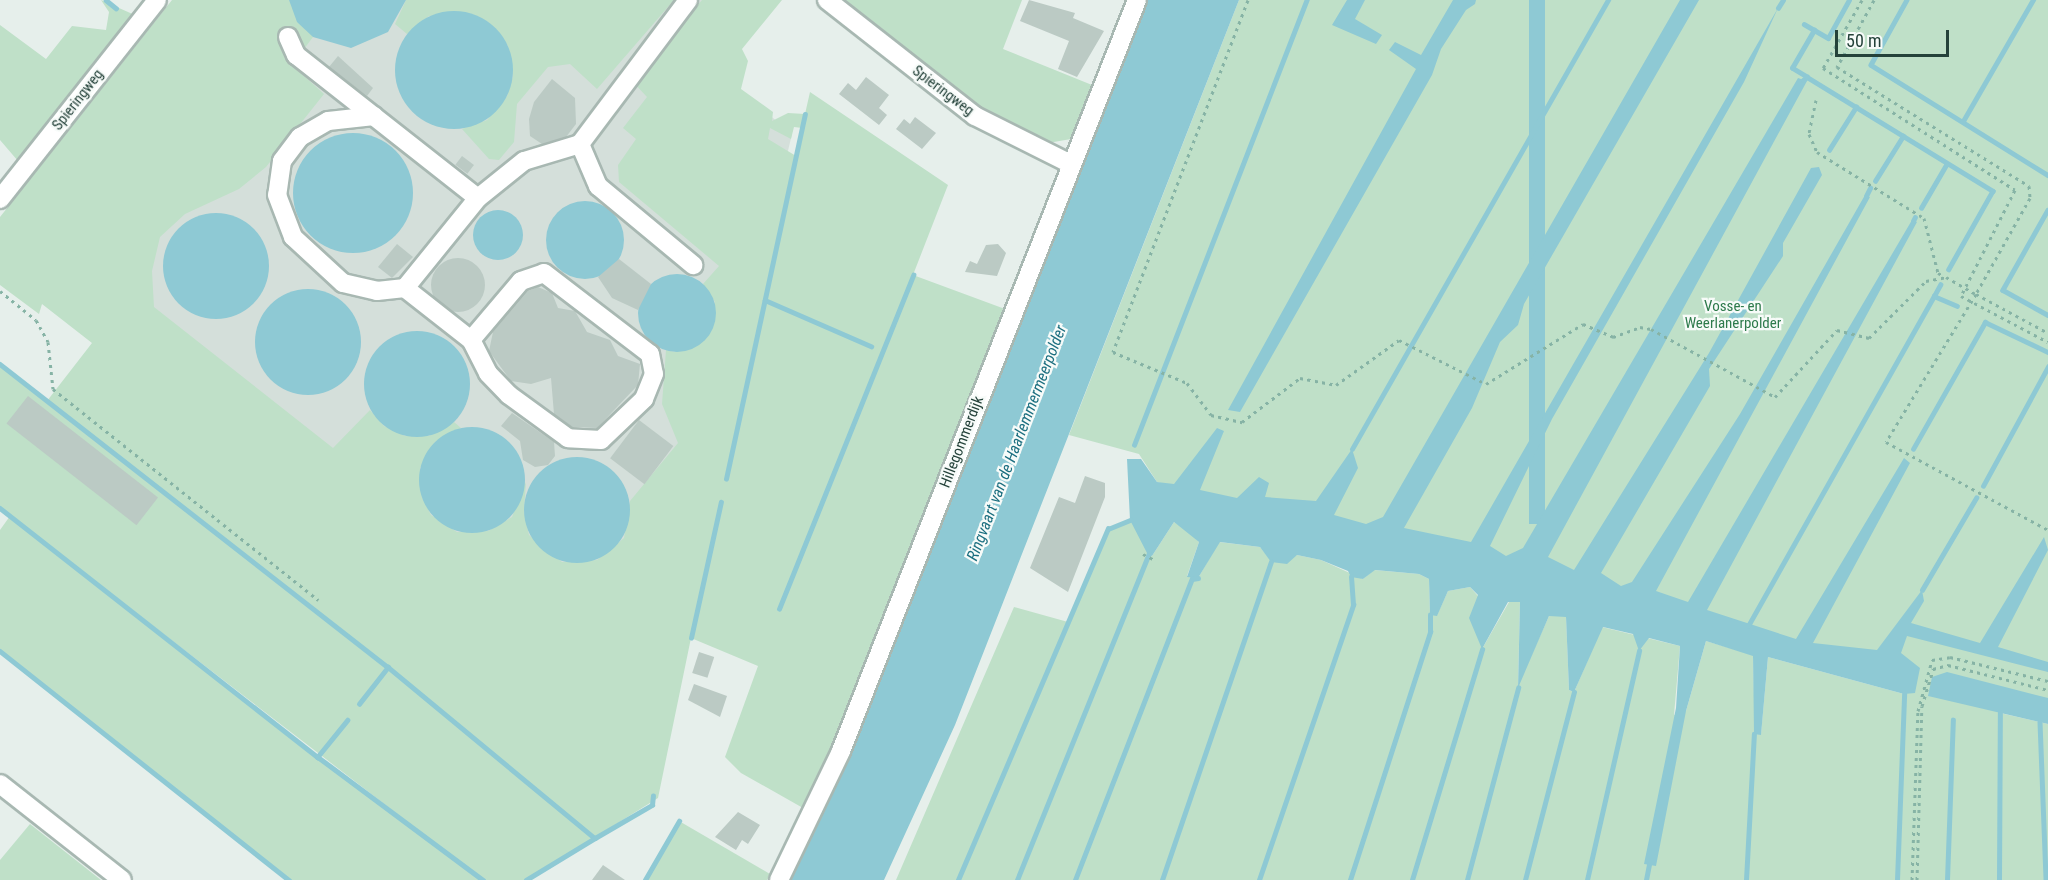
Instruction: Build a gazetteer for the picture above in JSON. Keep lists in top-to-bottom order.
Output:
{
  "streets": {
    "street": ["Spieringweg", "Hillegommerdijk"]
  },
  "crossings": [
    ["Spieringweg", "Hillegommerdijk"]
  ],
  "water": ["Ringvaart van de Haarlemmermeerpolder"],
  "parks": ["Vosse- en Weerlanerpolder"],
  "scale_bar": "50 m"
}
